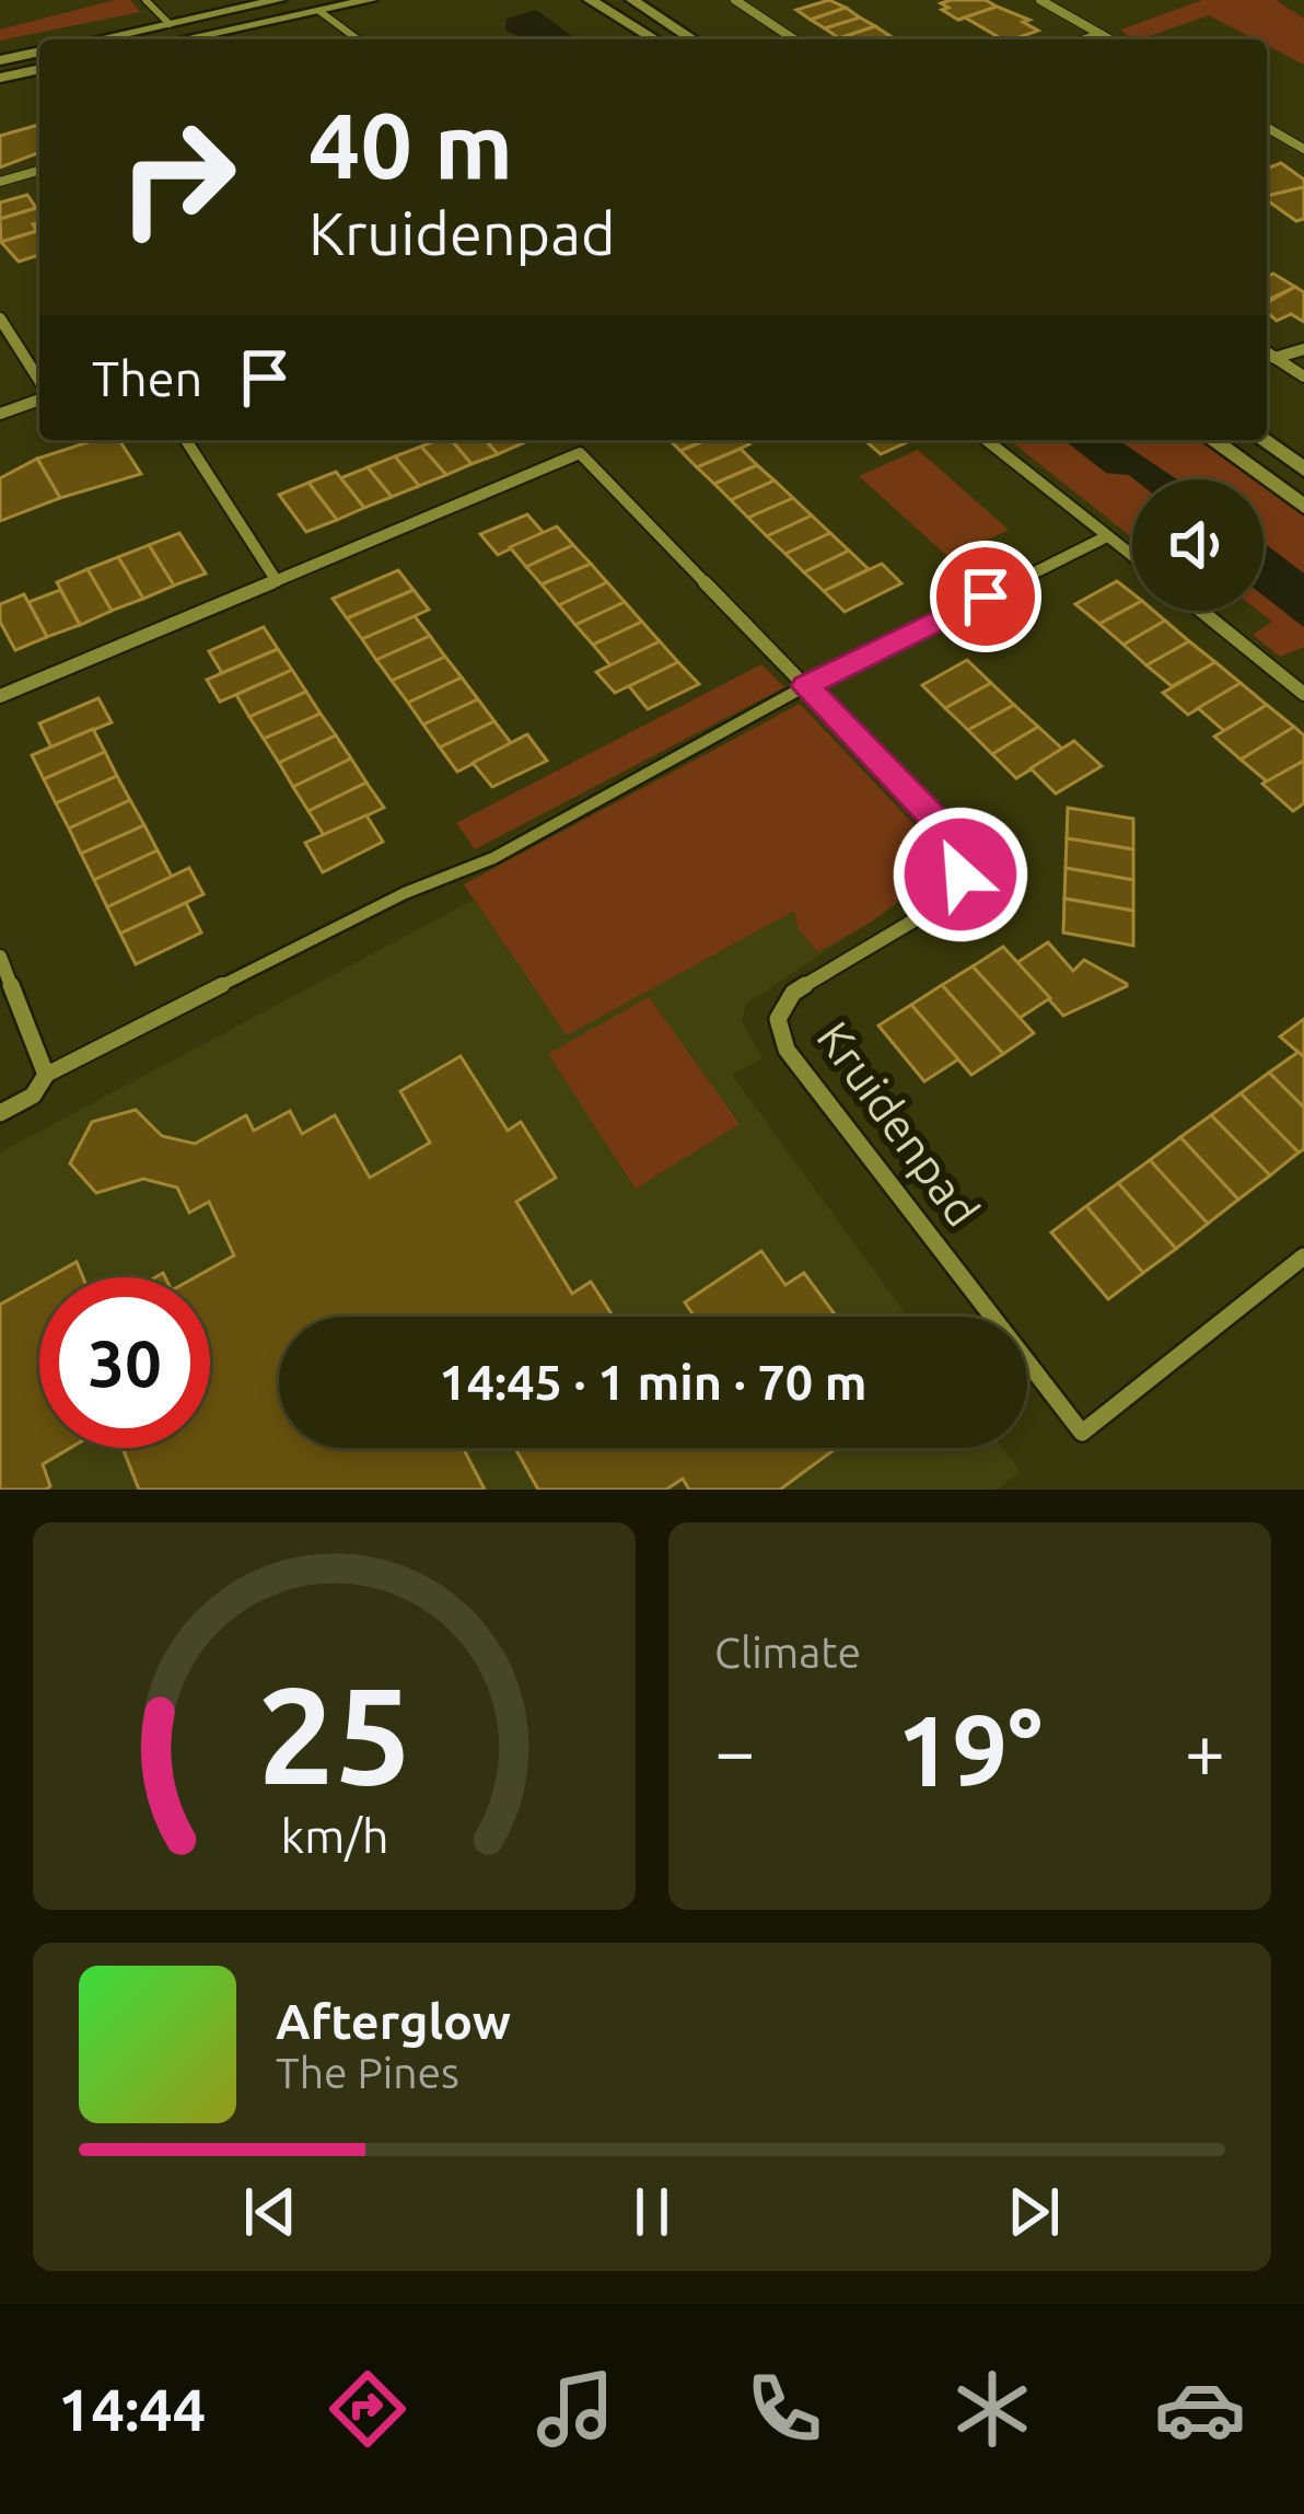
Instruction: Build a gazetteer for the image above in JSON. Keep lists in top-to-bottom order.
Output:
{
  "streets": {
    "street": ["Kruidenpad"]
  },
  "page": {
    "turn": ["40 m", "Kruidenpad"],
    "then": "Then",
    "limit": "30",
    "trip": "14:45 · 1 min · 70 m",
    "tile": "Climate",
    "heat": ["−", "19°", "+"],
    "song": ["Afterglow", "The Pines"],
    "tabs": "14:44",
    "gauge": ["25", "km/h"]
  }
}
